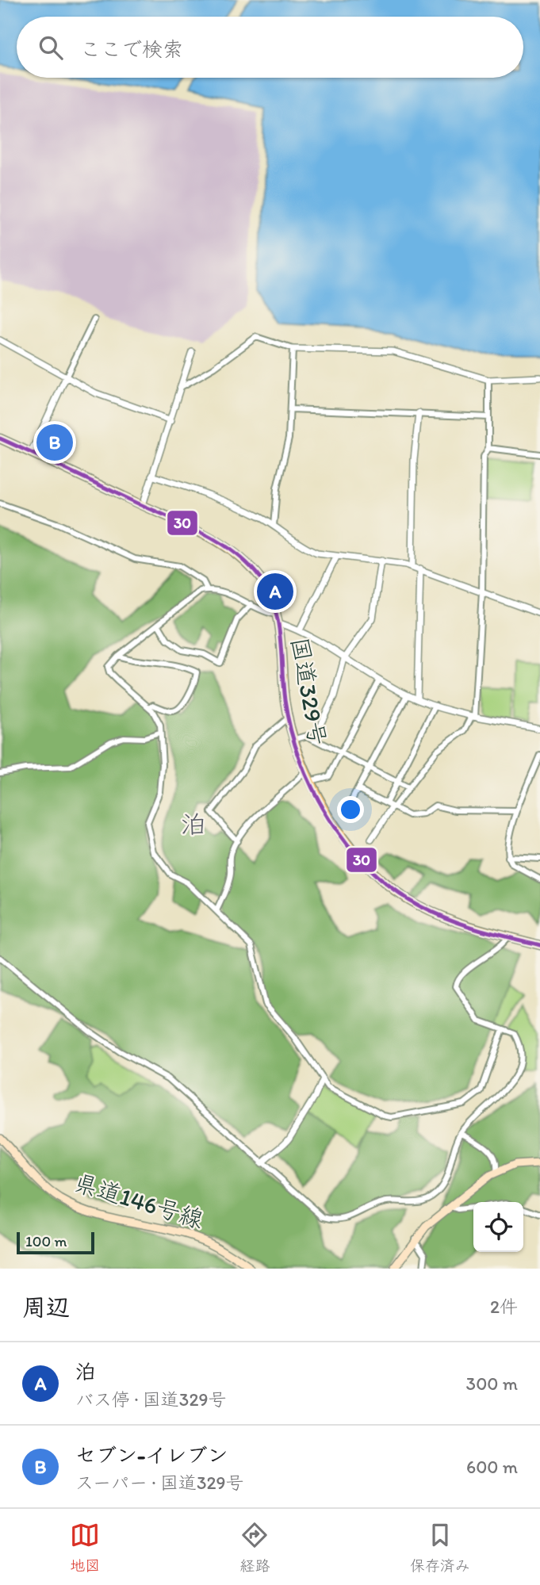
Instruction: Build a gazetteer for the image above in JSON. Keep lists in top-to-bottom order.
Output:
{
  "streets": {
    "highway": ["国道329号"],
    "main road": ["県道146号線"]
  },
  "districts": ["泊"],
  "lines": ["transit line 30"],
  "scale_bar": "100 m",
  "page": {
    "search": "ここで検索",
    "pins": ["B", "A"],
    "scale": "100 m",
    "heading": ["周辺", "2件"],
    "list": [
      {
        "mark": "A",
        "name": "泊",
        "note": "バス停 · 国道329号",
        "value": "300 m"
      },
      {
        "mark": "B",
        "name": "セブン-イレブン",
        "note": "スーパー · 国道329号",
        "value": "600 m"
      }
    ],
    "nav": ["地図", "経路", "保存済み"]
  }
}
